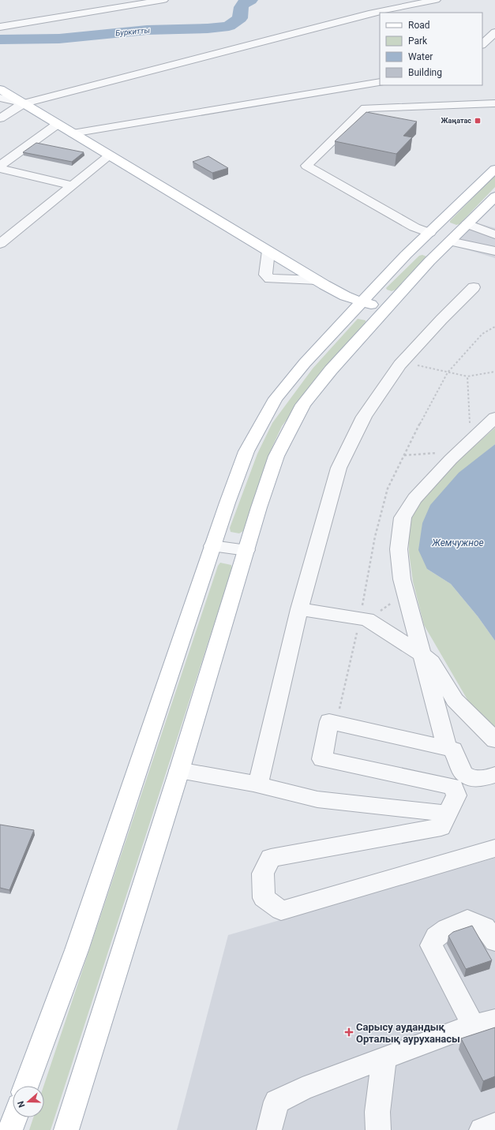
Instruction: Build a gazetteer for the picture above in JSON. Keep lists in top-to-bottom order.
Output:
{
  "water": ["Буркитты", "Жемчужное"],
  "places": {
    "transit": ["Жаңатас"],
    "health": ["Сарысу аудандық Орталық ауруханасы"]
  },
  "legend": [
    "Road",
    "Park",
    "Water",
    "Building"
  ],
  "north": "left"
}
